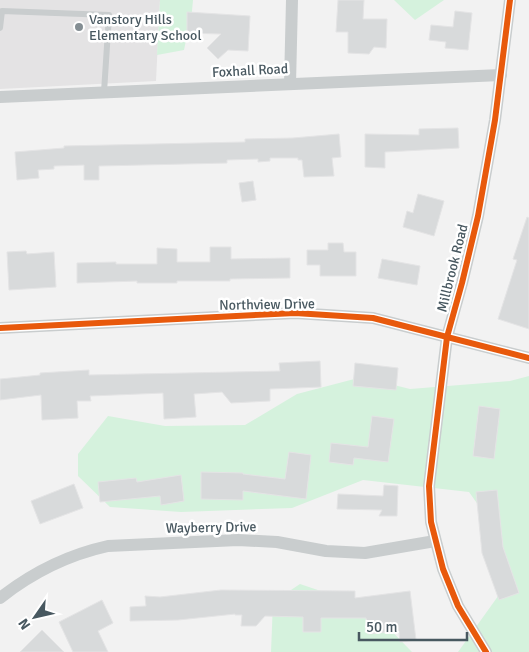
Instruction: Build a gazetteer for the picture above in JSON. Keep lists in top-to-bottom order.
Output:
{
  "streets": {
    "street": [
      "Foxhall Road",
      "Millbrook Road",
      "Northview Drive",
      "Wayberry Drive"
    ]
  },
  "crossings": [
    ["Foxhall Road", "Millbrook Road"],
    ["Millbrook Road", "Northview Drive"],
    ["Millbrook Road", "Wayberry Drive"]
  ],
  "places": ["Vanstory Hills Elementary School"],
  "scale_bar": "50 m",
  "north": "bottom left"
}
